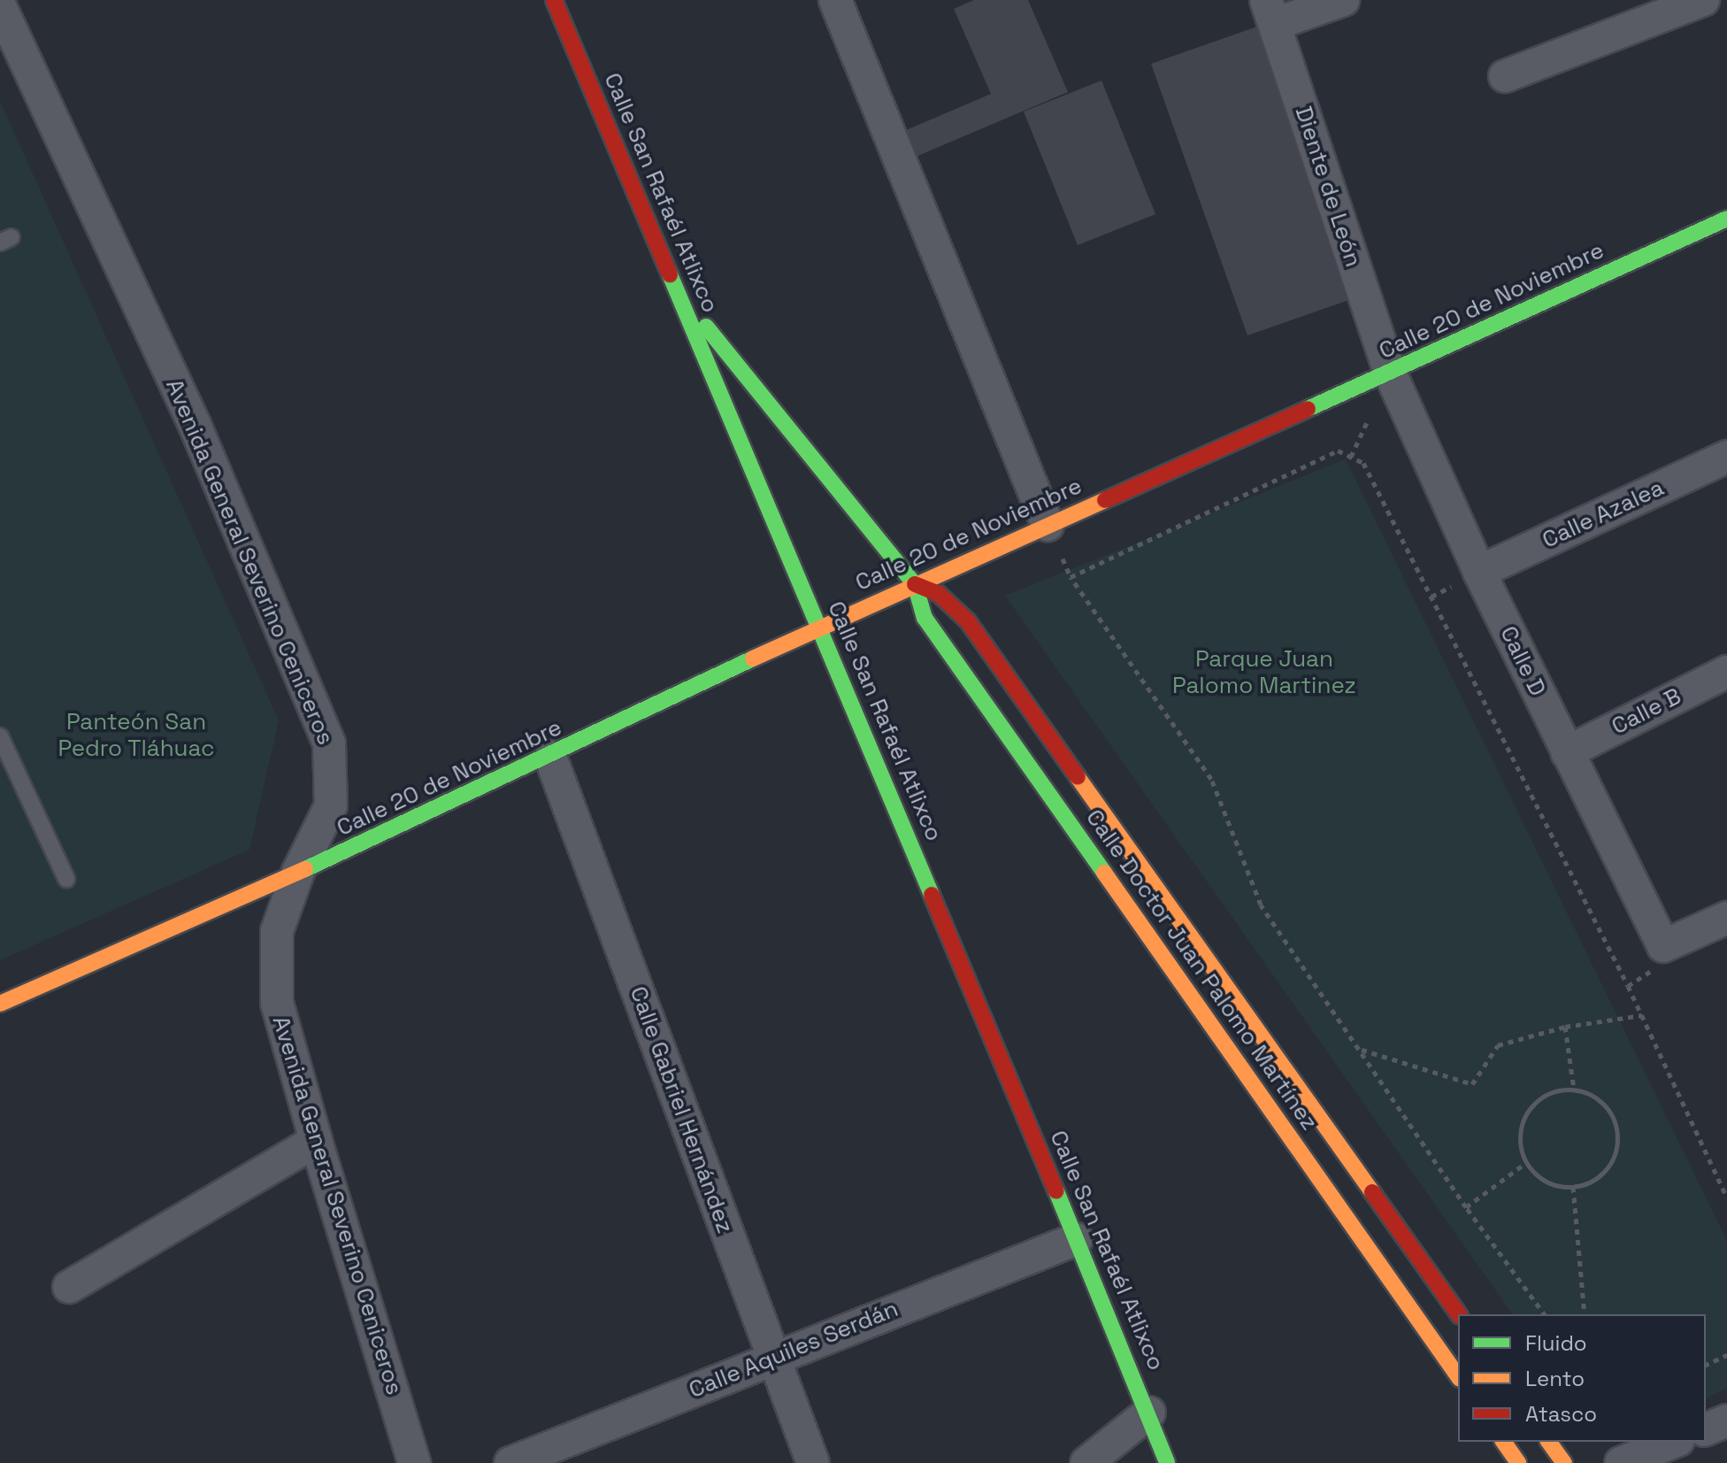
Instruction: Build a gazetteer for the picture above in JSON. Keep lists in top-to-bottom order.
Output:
{
  "streets": {
    "street": [
      "Diente de León",
      "Calle San Rafaél Atlixco",
      "Calle 20 de Noviembre",
      "Calle Azalea",
      "Avenida General Severino Ceniceros",
      "Calle D",
      "Calle B",
      "Calle Doctor Juan Palomo Martínez",
      "Calle Gabriel Hernández",
      "Calle Aquiles Serdán"
    ]
  },
  "crossings": [
    ["Diente de León", "Calle 20 de Noviembre"],
    ["Diente de León", "Calle D"],
    ["Calle San Rafaél Atlixco", "Calle 20 de Noviembre"],
    ["Calle San Rafaél Atlixco", "Calle Doctor Juan Palomo Martínez"],
    ["Calle San Rafaél Atlixco", "Calle Aquiles Serdán"],
    ["Calle 20 de Noviembre", "Avenida General Severino Ceniceros"],
    ["Calle 20 de Noviembre", "Calle D"],
    ["Calle 20 de Noviembre", "Calle Doctor Juan Palomo Martínez"],
    ["Calle 20 de Noviembre", "Calle Gabriel Hernández"],
    ["Calle Azalea", "Calle D"],
    ["Calle D", "Calle B"],
    ["Calle Gabriel Hernández", "Calle Aquiles Serdán"]
  ],
  "parks": ["Parque Juan Palomo Martinez", "Panteón San Pedro Tláhuac"],
  "legend": ["Fluido", "Lento", "Atasco"]
}
